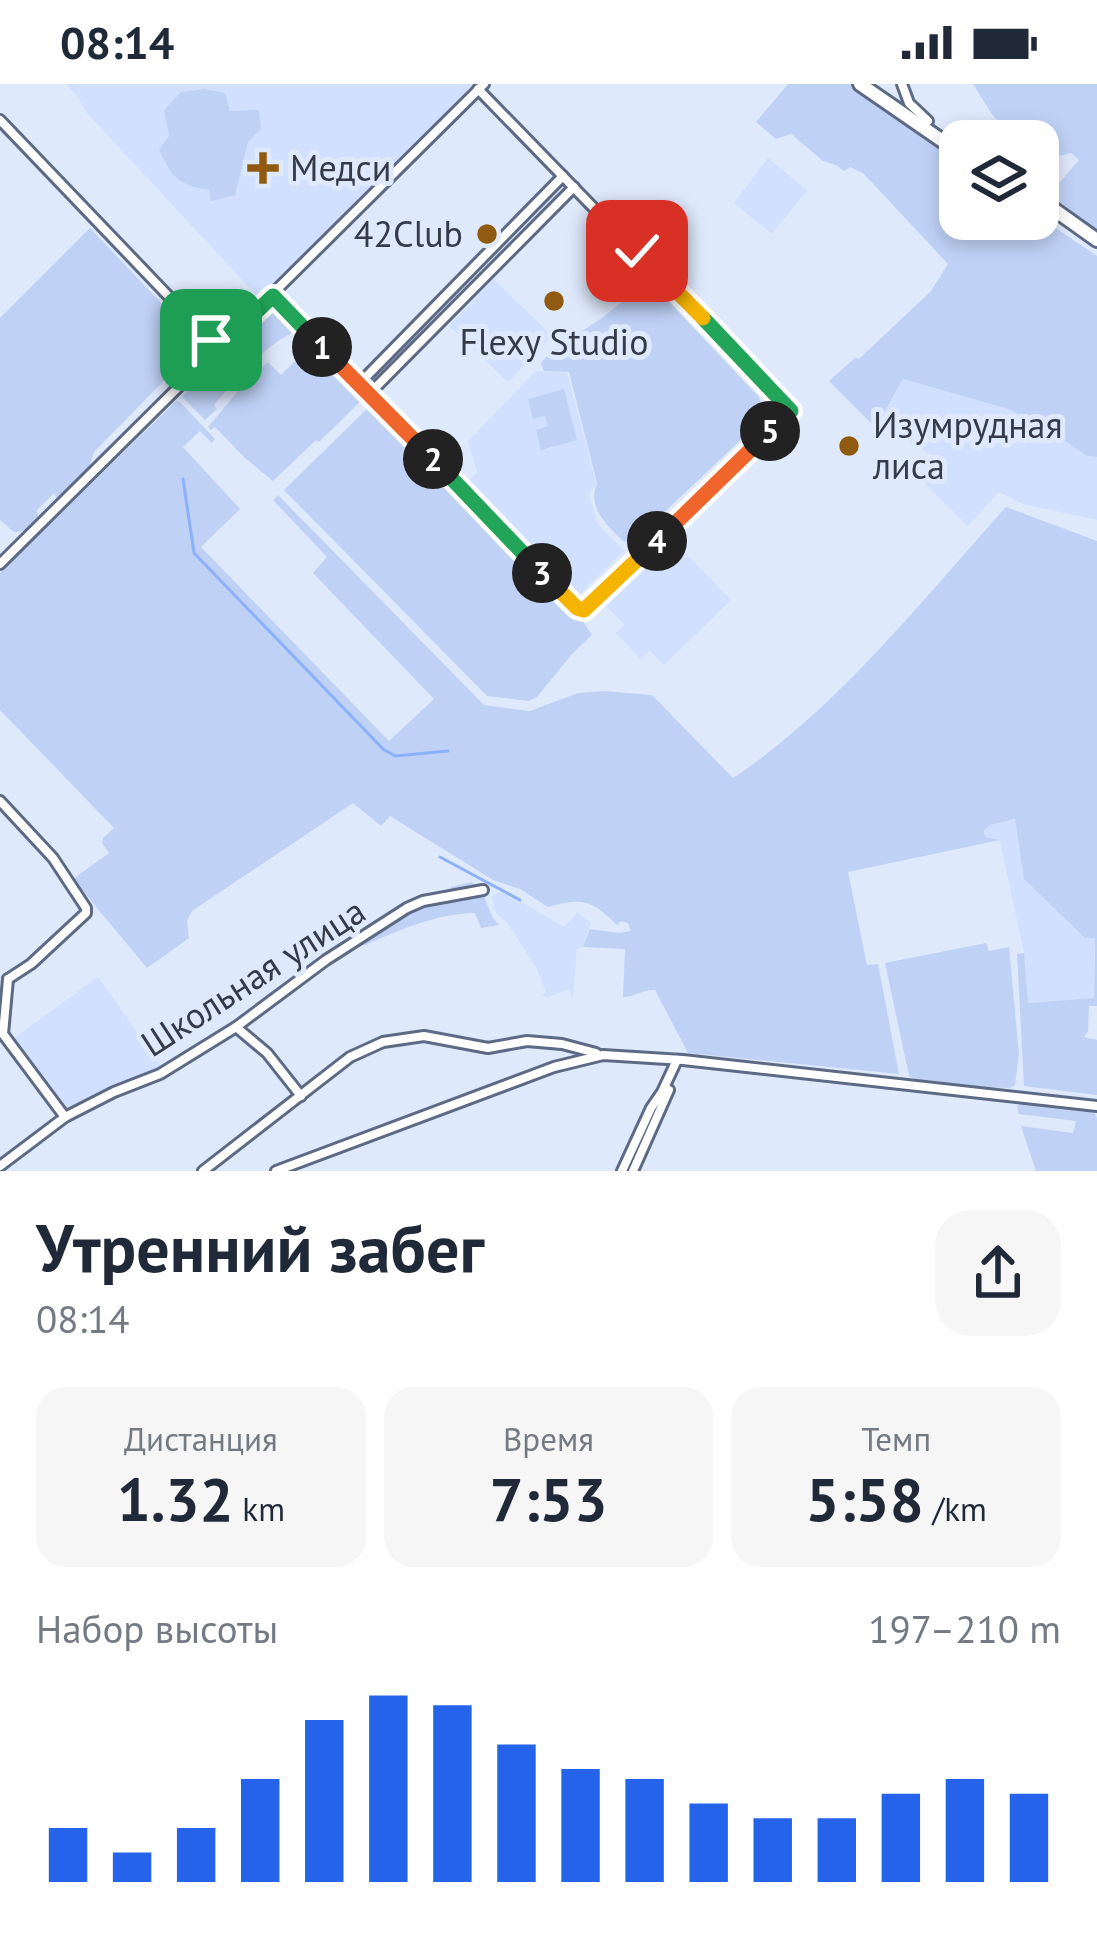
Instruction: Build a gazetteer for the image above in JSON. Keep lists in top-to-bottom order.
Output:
{
  "streets": {
    "street": ["Школьная улица"]
  },
  "places": {
    "health": ["Медси"],
    "other": ["42Club", "Flexy Studio", "Изумрудная лиса"]
  },
  "page": {
    "status": "08:14",
    "pins": [
      "1",
      "5",
      "2",
      "4",
      "3"
    ],
    "heading": ["Утренний забег", "08:14"],
    "stats": [
      ["Дистанция", "1.32 km"],
      ["Время", "7:53"],
      ["Темп", "5:58 /km"]
    ],
    "chart": ["Набор высоты", "197–210 m"]
  }
}
